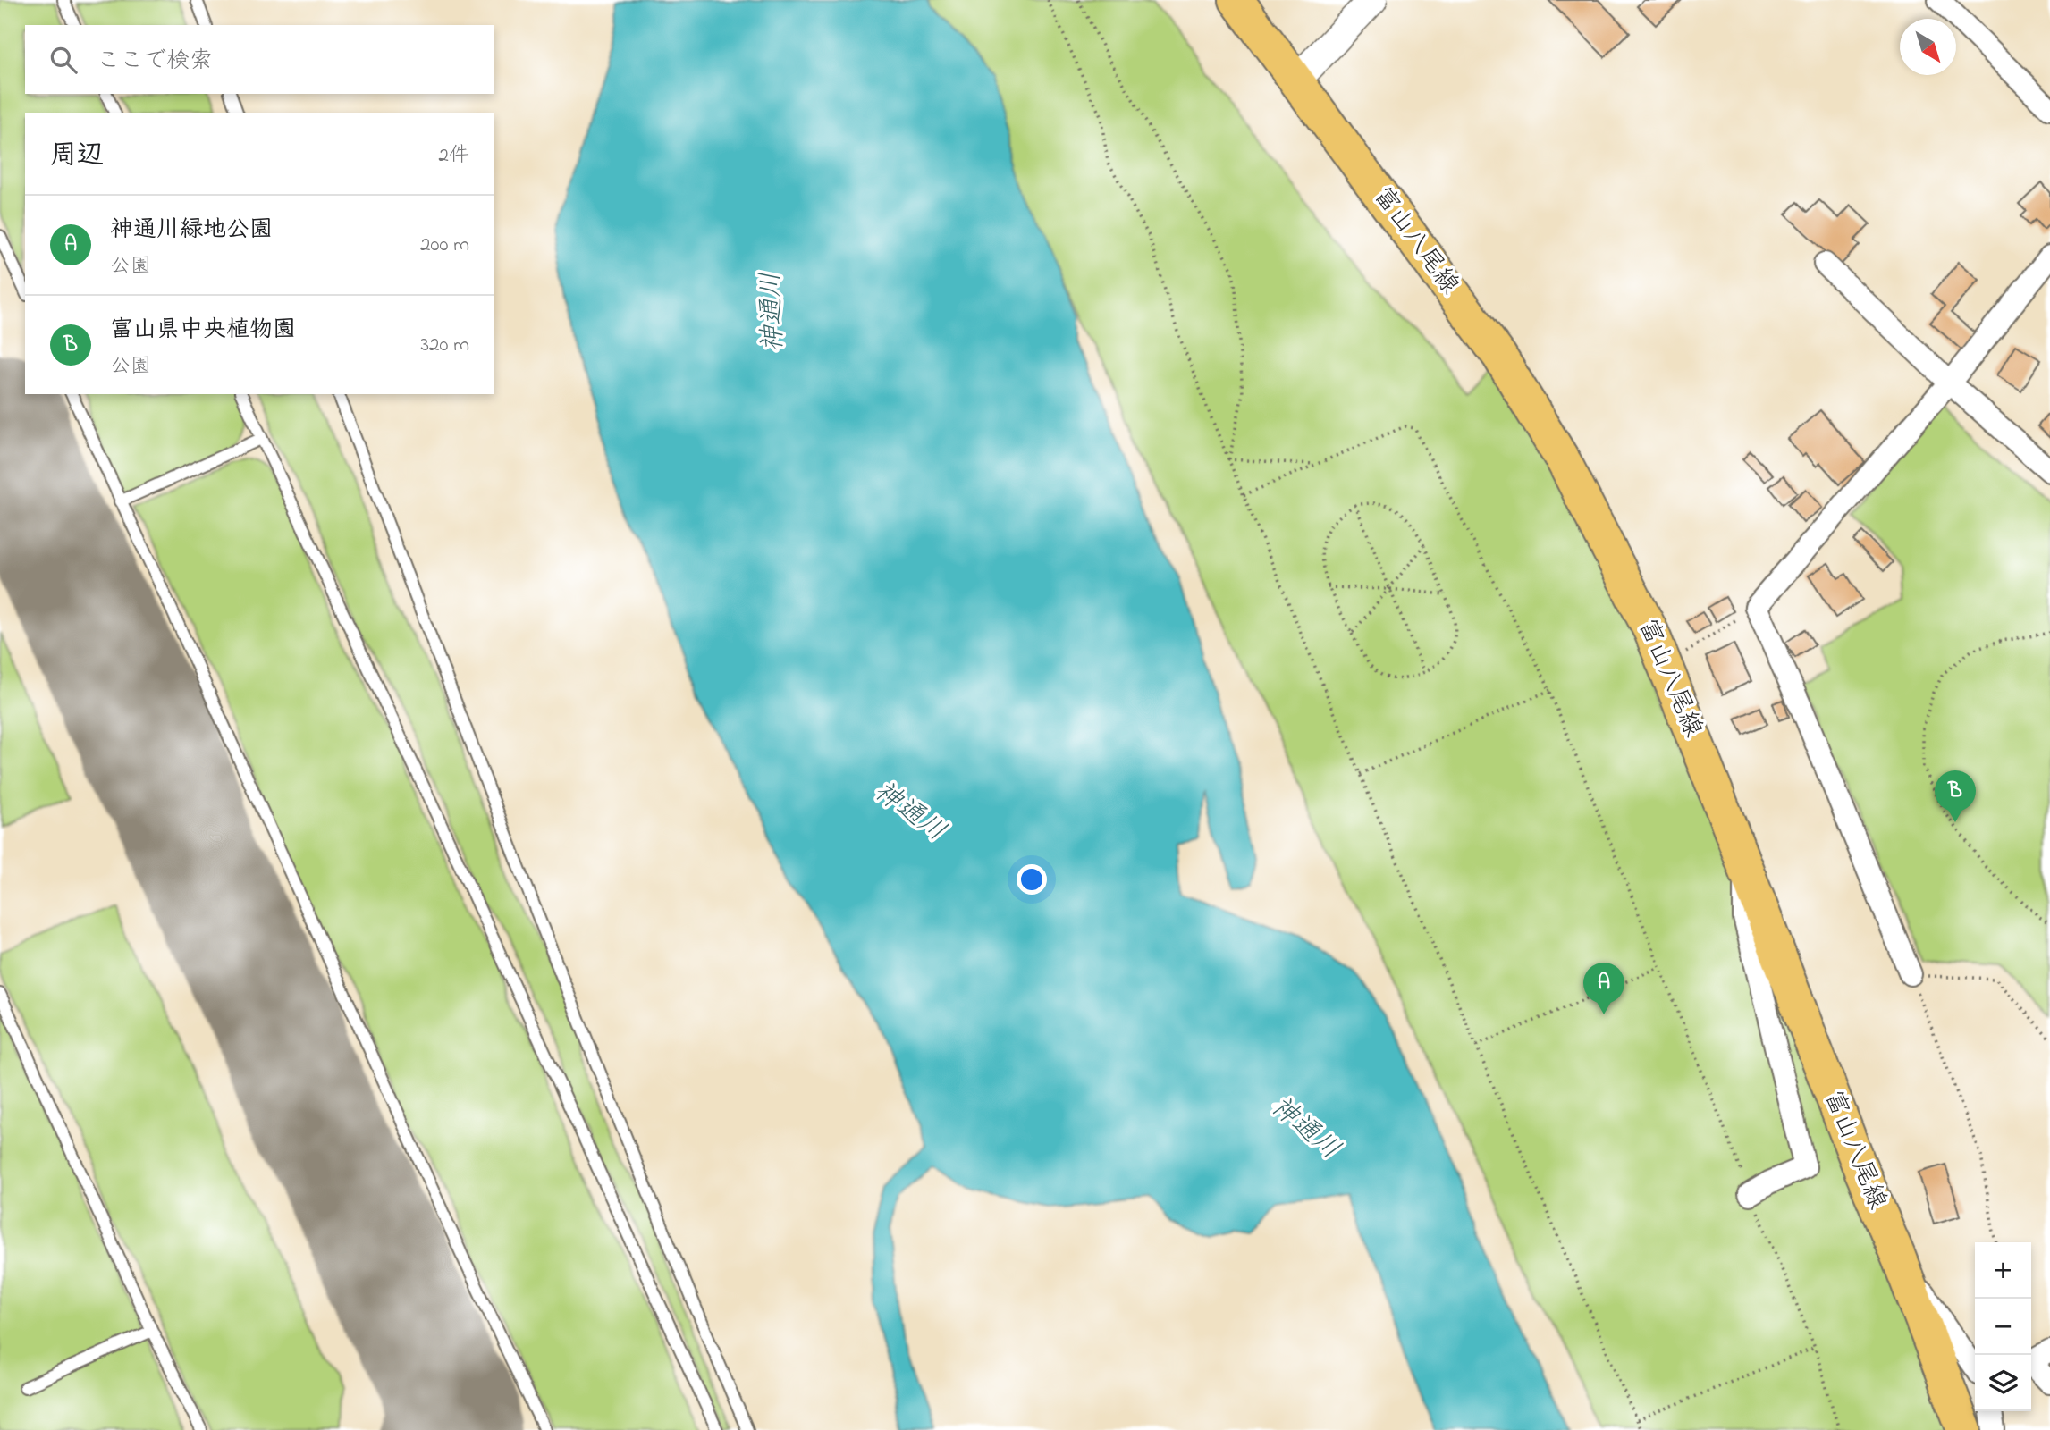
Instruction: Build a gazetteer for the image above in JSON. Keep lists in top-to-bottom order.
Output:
{
  "streets": {
    "main road": ["富山八尾線"]
  },
  "water": ["神通川"],
  "north": "bottom right",
  "page": {
    "search": "ここで検索",
    "heading": ["周辺", "2件"],
    "list": [
      {
        "mark": "A",
        "name": "神通川緑地公園",
        "note": "公園",
        "value": "200 m"
      },
      {
        "mark": "B",
        "name": "富山県中央植物園",
        "note": "公園",
        "value": "320 m"
      }
    ],
    "pins": ["B", "A"],
    "map_buttons": ["+", "−"]
  }
}
